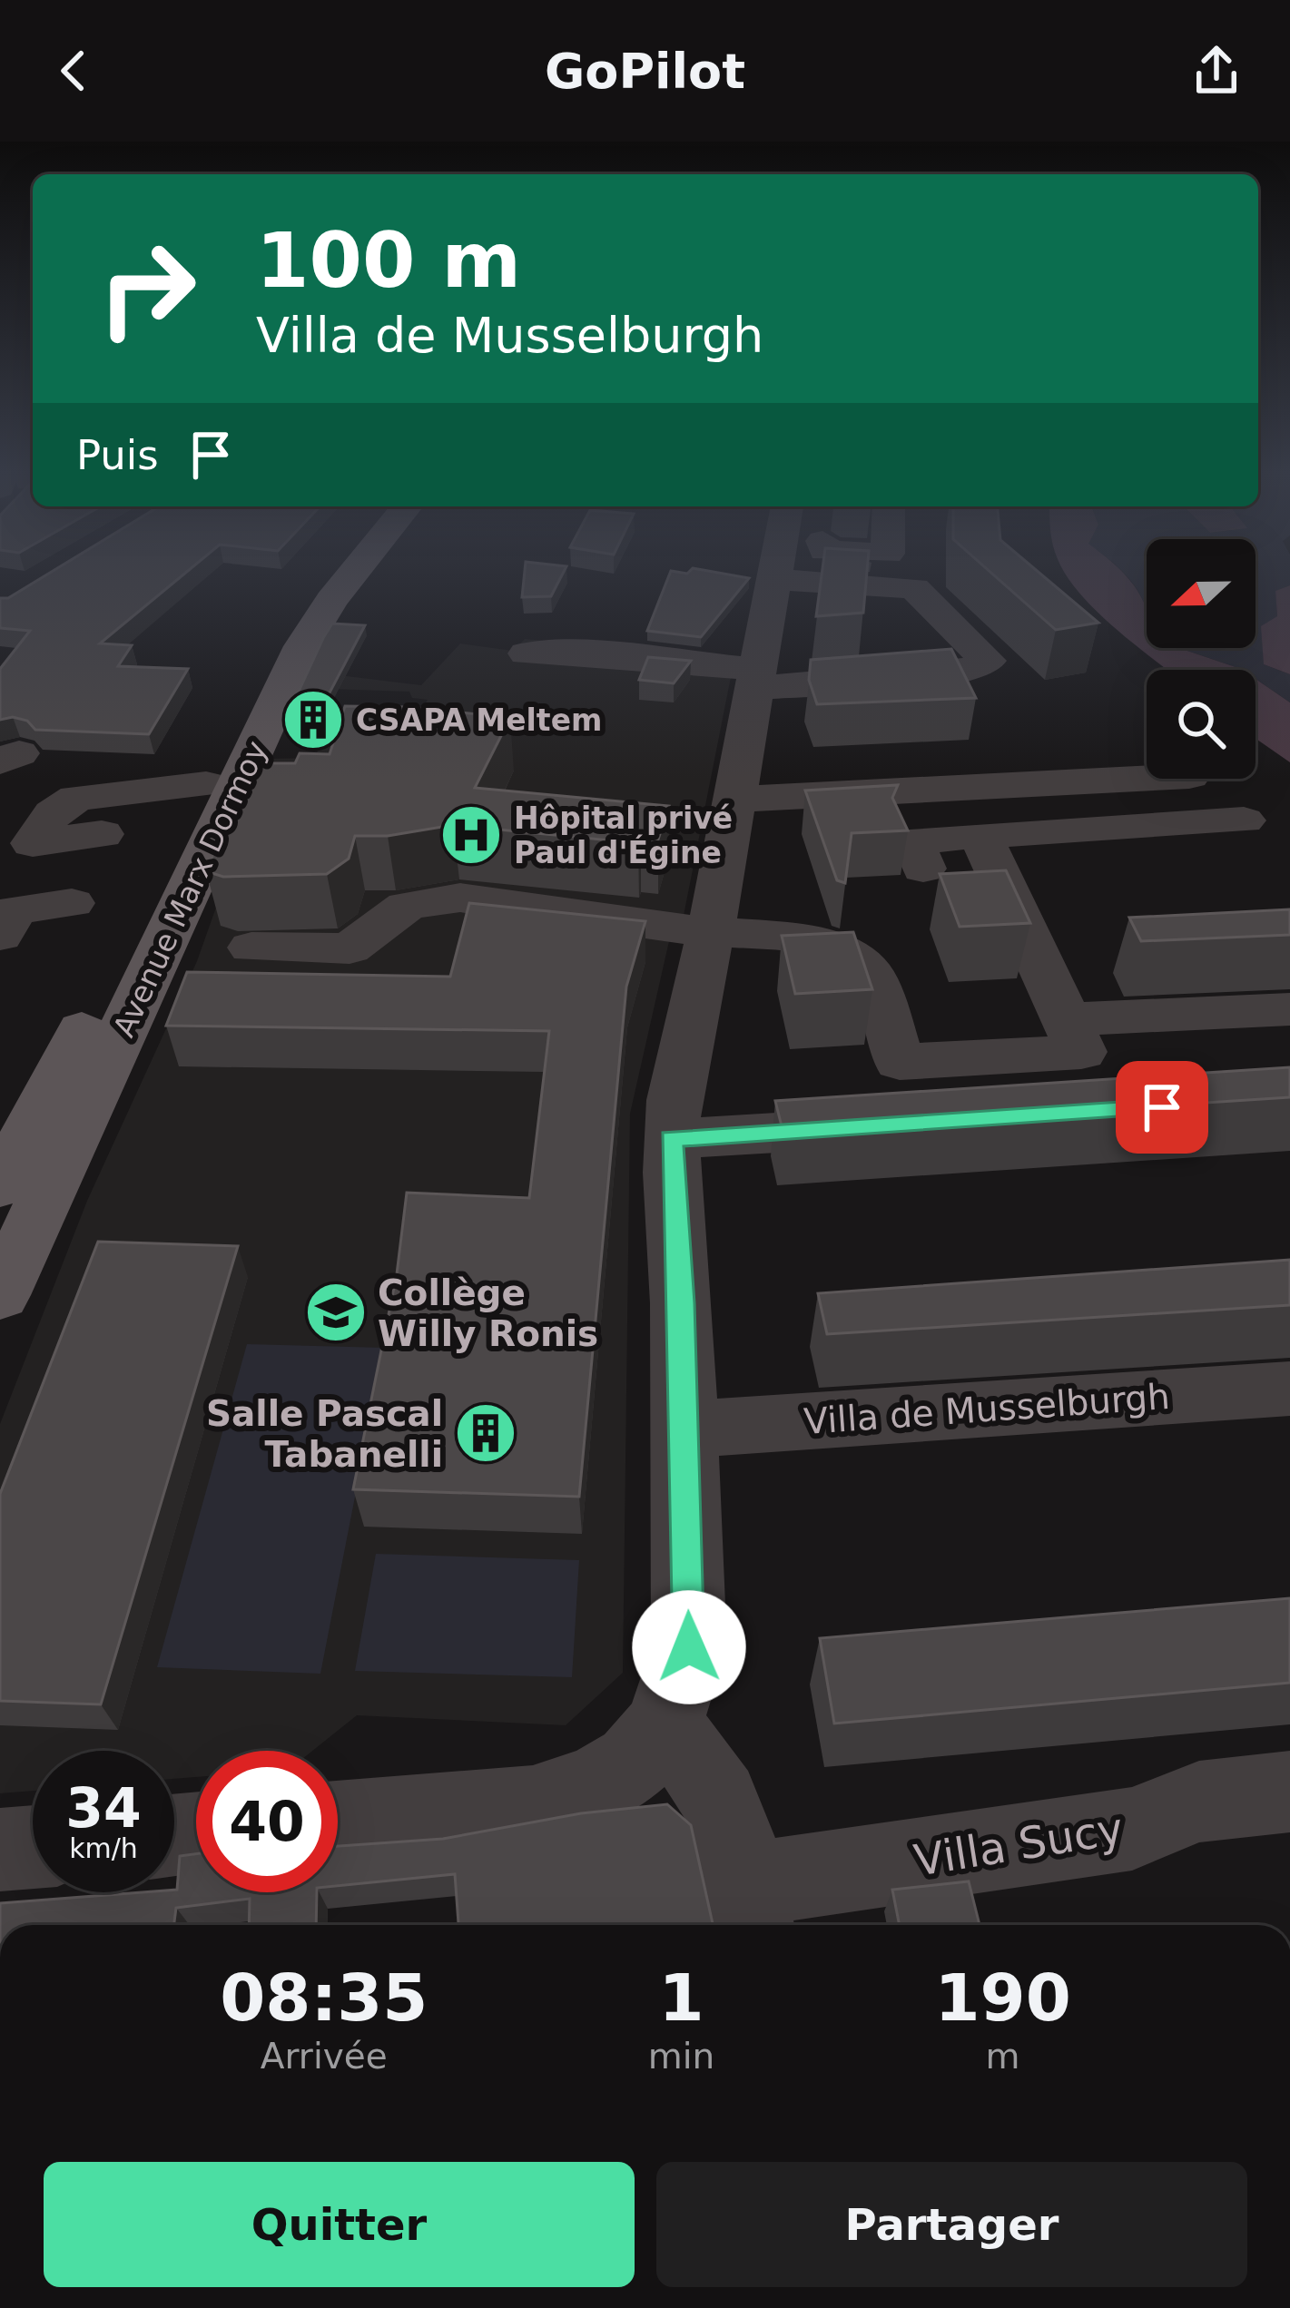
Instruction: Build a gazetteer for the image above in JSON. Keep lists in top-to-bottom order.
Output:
{
  "streets": {
    "main road": ["Avenue Marx Dormoy"],
    "street": ["Villa de Musselburgh", "Villa Sucy"]
  },
  "places": {
    "building": ["CSAPA Meltem", "Salle Pascal Tabanelli"],
    "hospital": ["Hôpital privé Paul d'Égine"],
    "school or university": ["Collège Willy Ronis"]
  },
  "north": "left",
  "page": {
    "header": "GoPilot",
    "turn": ["100 m", "Villa de Musselburgh"],
    "then": "Puis",
    "speed": "34 km/h",
    "limit": "40",
    "eta": [
      "08:35",
      "Arrivée",
      "1",
      "min",
      "190",
      "m"
    ],
    "buttons": ["Quitter", "Partager"]
  }
}
